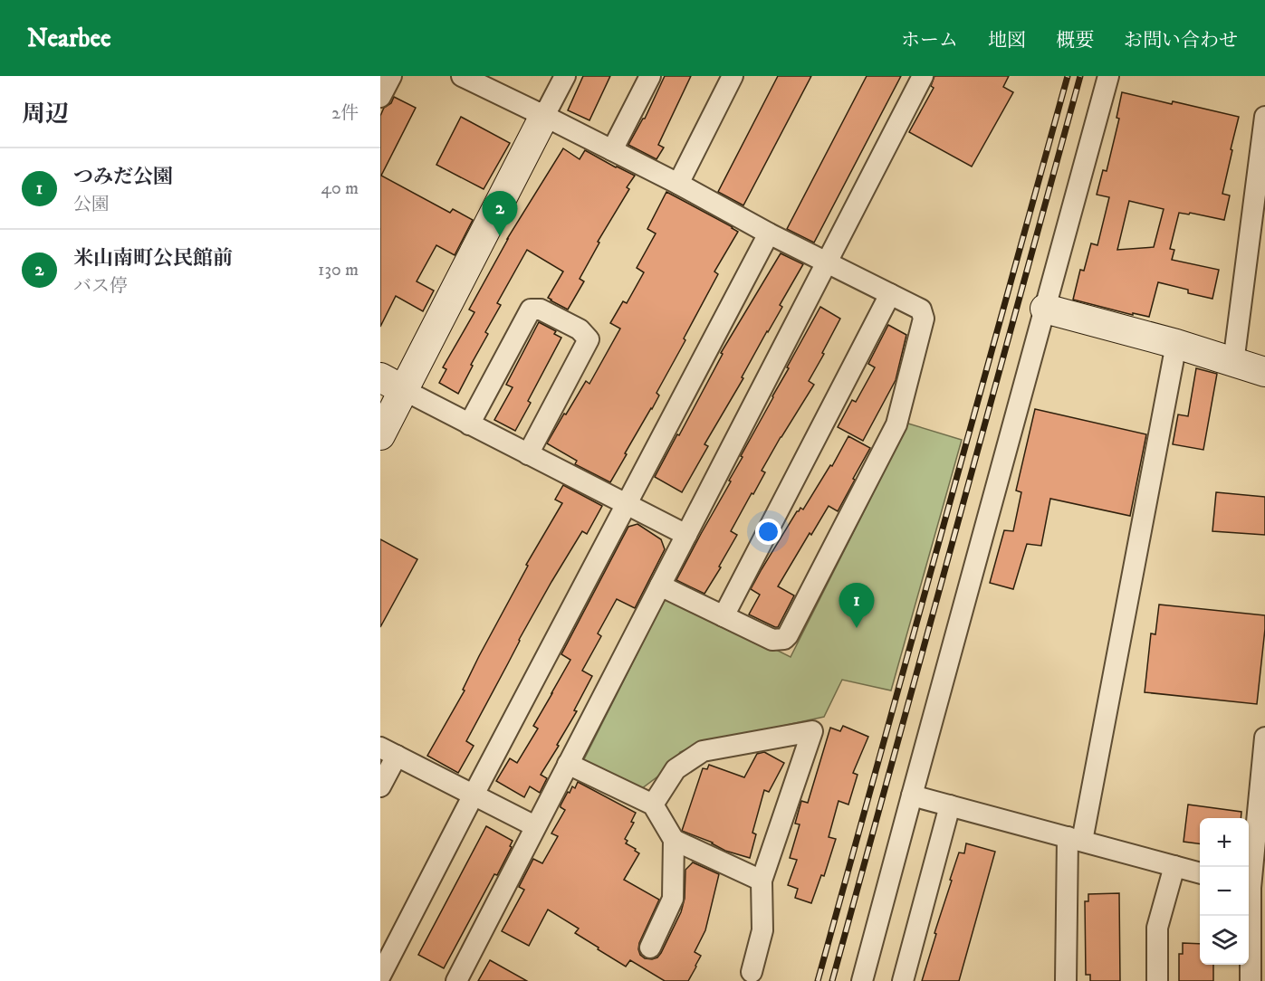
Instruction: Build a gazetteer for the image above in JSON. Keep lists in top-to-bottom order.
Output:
{
  "page": {
    "header": "Nearbee",
    "nav": [
      "ホーム",
      "地図",
      "概要",
      "お問い合わせ"
    ],
    "heading": ["周辺", "2件"],
    "list": [
      {
        "mark": "1",
        "name": "つみだ公園",
        "note": "公園",
        "value": "40 m"
      },
      {
        "mark": "2",
        "name": "米山南町公民館前",
        "note": "バス停",
        "value": "130 m"
      }
    ],
    "pins": ["2", "1"],
    "map_buttons": ["+", "−"]
  }
}
